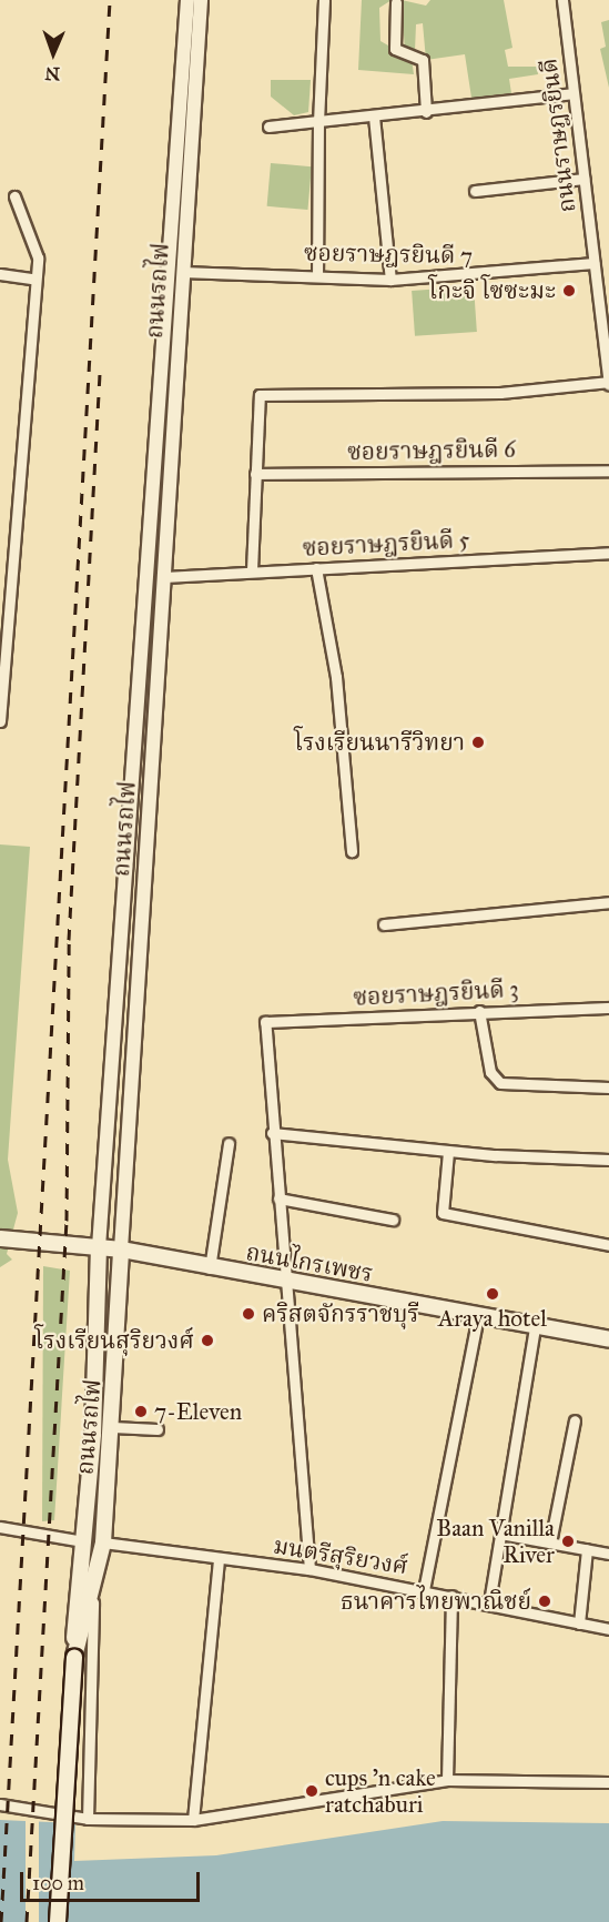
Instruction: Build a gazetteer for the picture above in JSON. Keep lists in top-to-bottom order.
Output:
{
  "streets": {
    "main road": ["ถนนรถไฟ", "ถนนไกรเพชร"],
    "street": [
      "ถนนราษฎรยินดี",
      "ซอยราษฎรยินดี 7",
      "ซอยราษฎรยินดี 6",
      "ซอยราษฎรยินดี 5",
      "ซอยราษฎรยินดี 3",
      "มนตรีสุริยวงศ์"
    ]
  },
  "crossings": [
    ["ถนนราษฎรยินดี", "ซอยราษฎรยินดี 7"],
    ["ซอยราษฎรยินดี 7", "ถนนรถไฟ"],
    ["ถนนรถไฟ", "ซอยราษฎรยินดี 5"],
    ["ถนนรถไฟ", "ถนนไกรเพชร"],
    ["ถนนรถไฟ", "มนตรีสุริยวงศ์"]
  ],
  "places": [
    "โกะจิ โซซะมะ",
    "โรงเรียนนารีวิทยา",
    "Araya hotel",
    "คริสตจักรราชบุรี",
    "โรงเรียนสุริยวงศ์",
    "7-Eleven",
    "Baan Vanilla River",
    "ธนาคารไทยพาณิชย์",
    "cups 'n cake ratchaburi"
  ],
  "scale_bar": "100 m",
  "north": "bottom"
}
